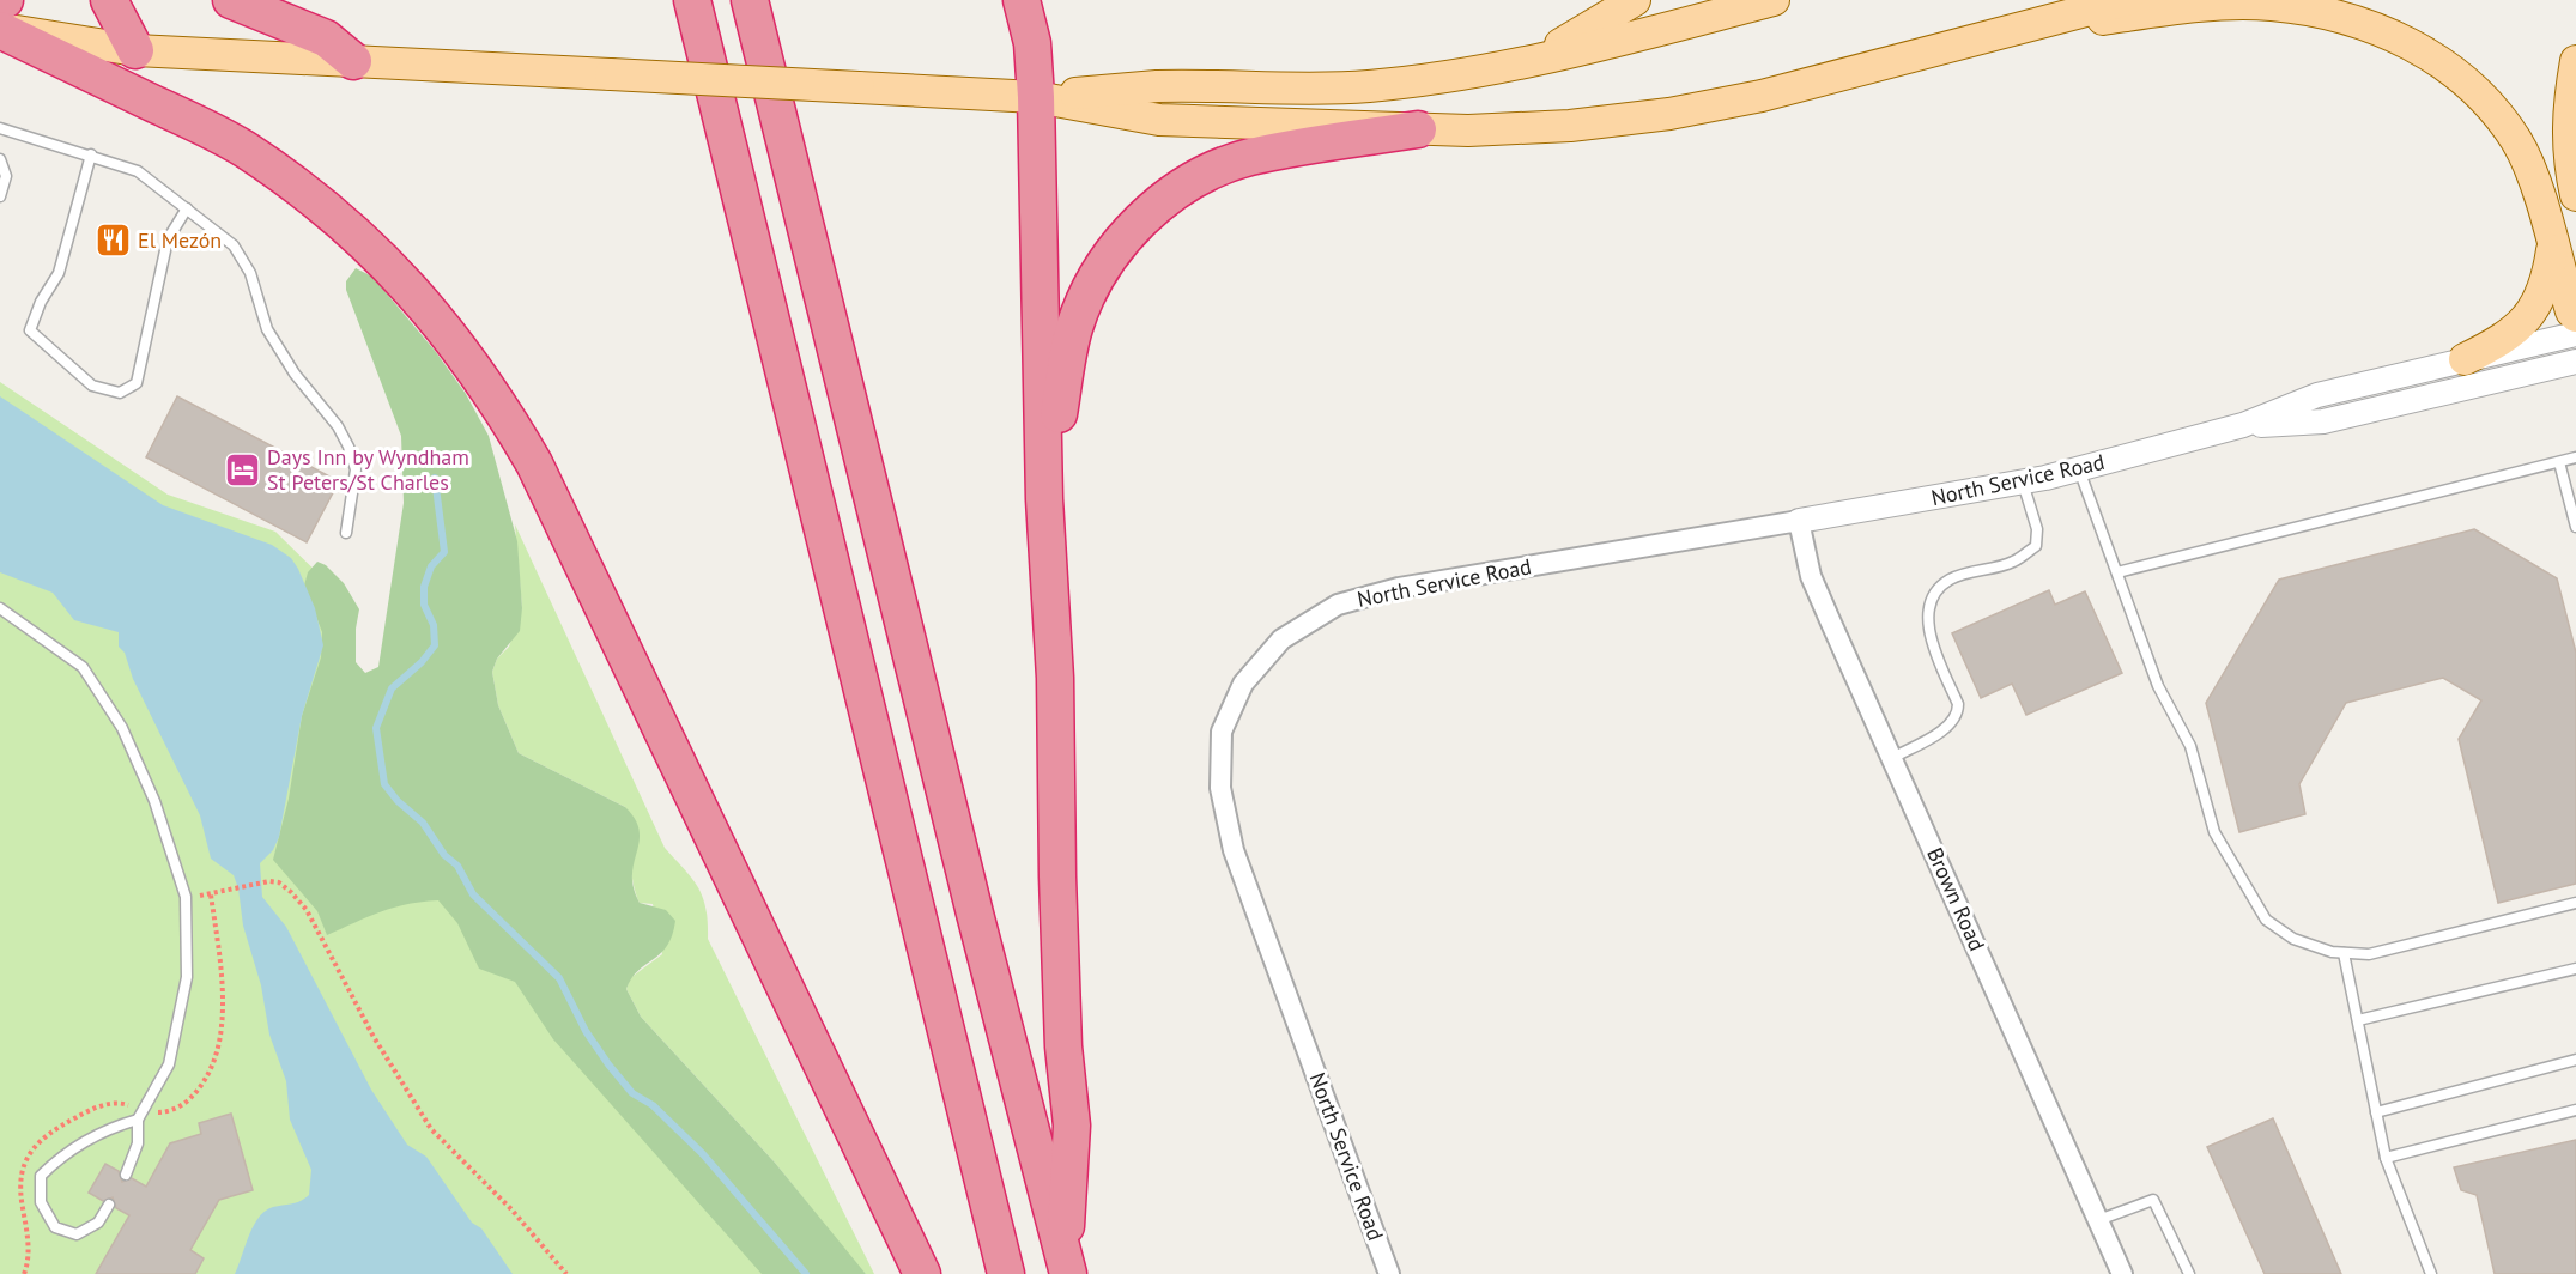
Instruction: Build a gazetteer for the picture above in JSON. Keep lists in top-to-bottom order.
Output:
{
  "streets": {
    "street": ["North Service Road", "Brown Road"]
  },
  "crossings": [
    ["North Service Road", "Brown Road"]
  ],
  "places": {
    "restaurant": ["El Mezón"],
    "hotel": ["Days Inn by Wyndham St Peters/St Charles"]
  }
}
